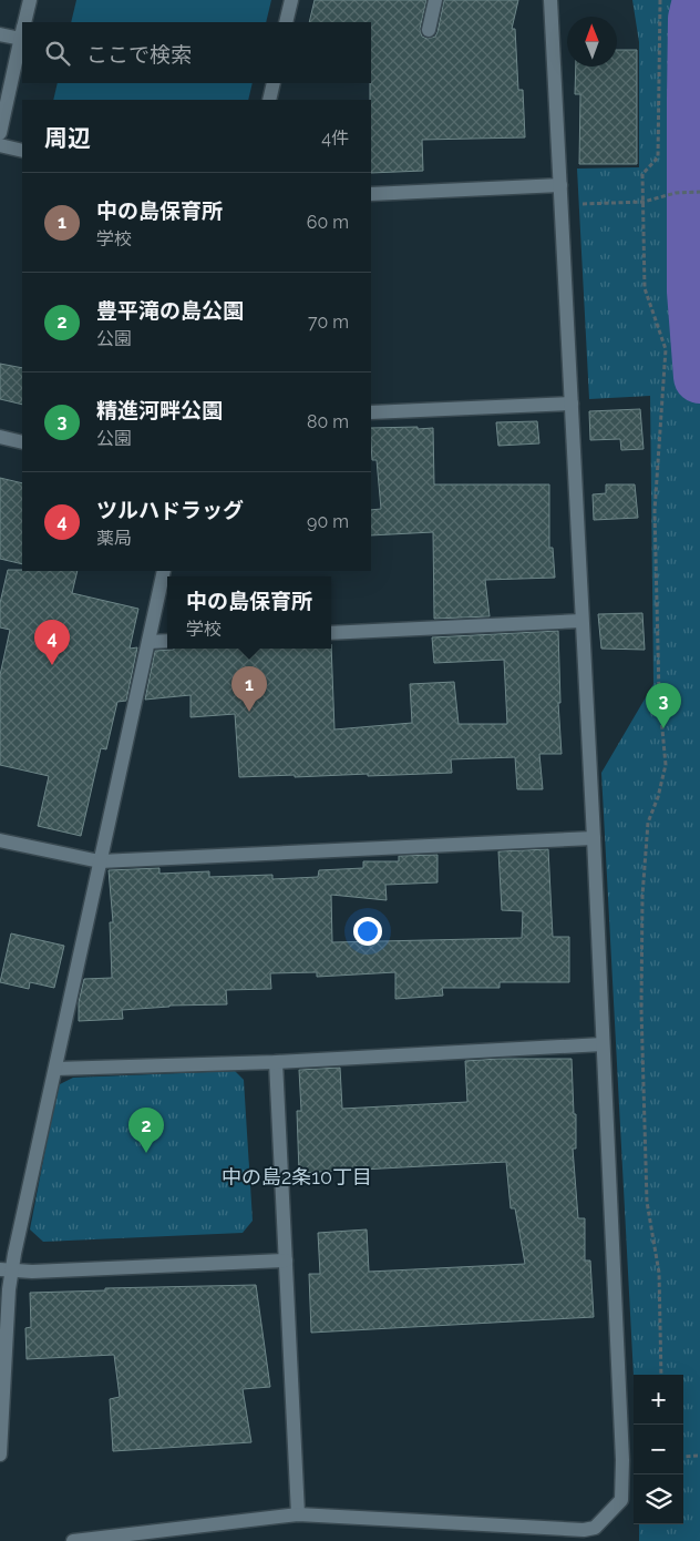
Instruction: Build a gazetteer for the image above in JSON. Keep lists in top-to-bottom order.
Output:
{
  "districts": ["中の島2条10丁目"],
  "north": "top",
  "page": {
    "search": "ここで検索",
    "heading": ["周辺", "4件"],
    "list": [
      {
        "mark": "1",
        "name": "中の島保育所",
        "note": "学校",
        "value": "60 m"
      },
      {
        "mark": "2",
        "name": "豊平滝の島公園",
        "note": "公園",
        "value": "70 m"
      },
      {
        "mark": "3",
        "name": "精進河畔公園",
        "note": "公園",
        "value": "80 m"
      },
      {
        "mark": "4",
        "name": "ツルハドラッグ",
        "note": "薬局",
        "value": "90 m"
      }
    ],
    "popup": ["中の島保育所", "学校"],
    "pins": [
      "4",
      "1",
      "3",
      "2"
    ],
    "map_buttons": ["+", "−"]
  }
}
